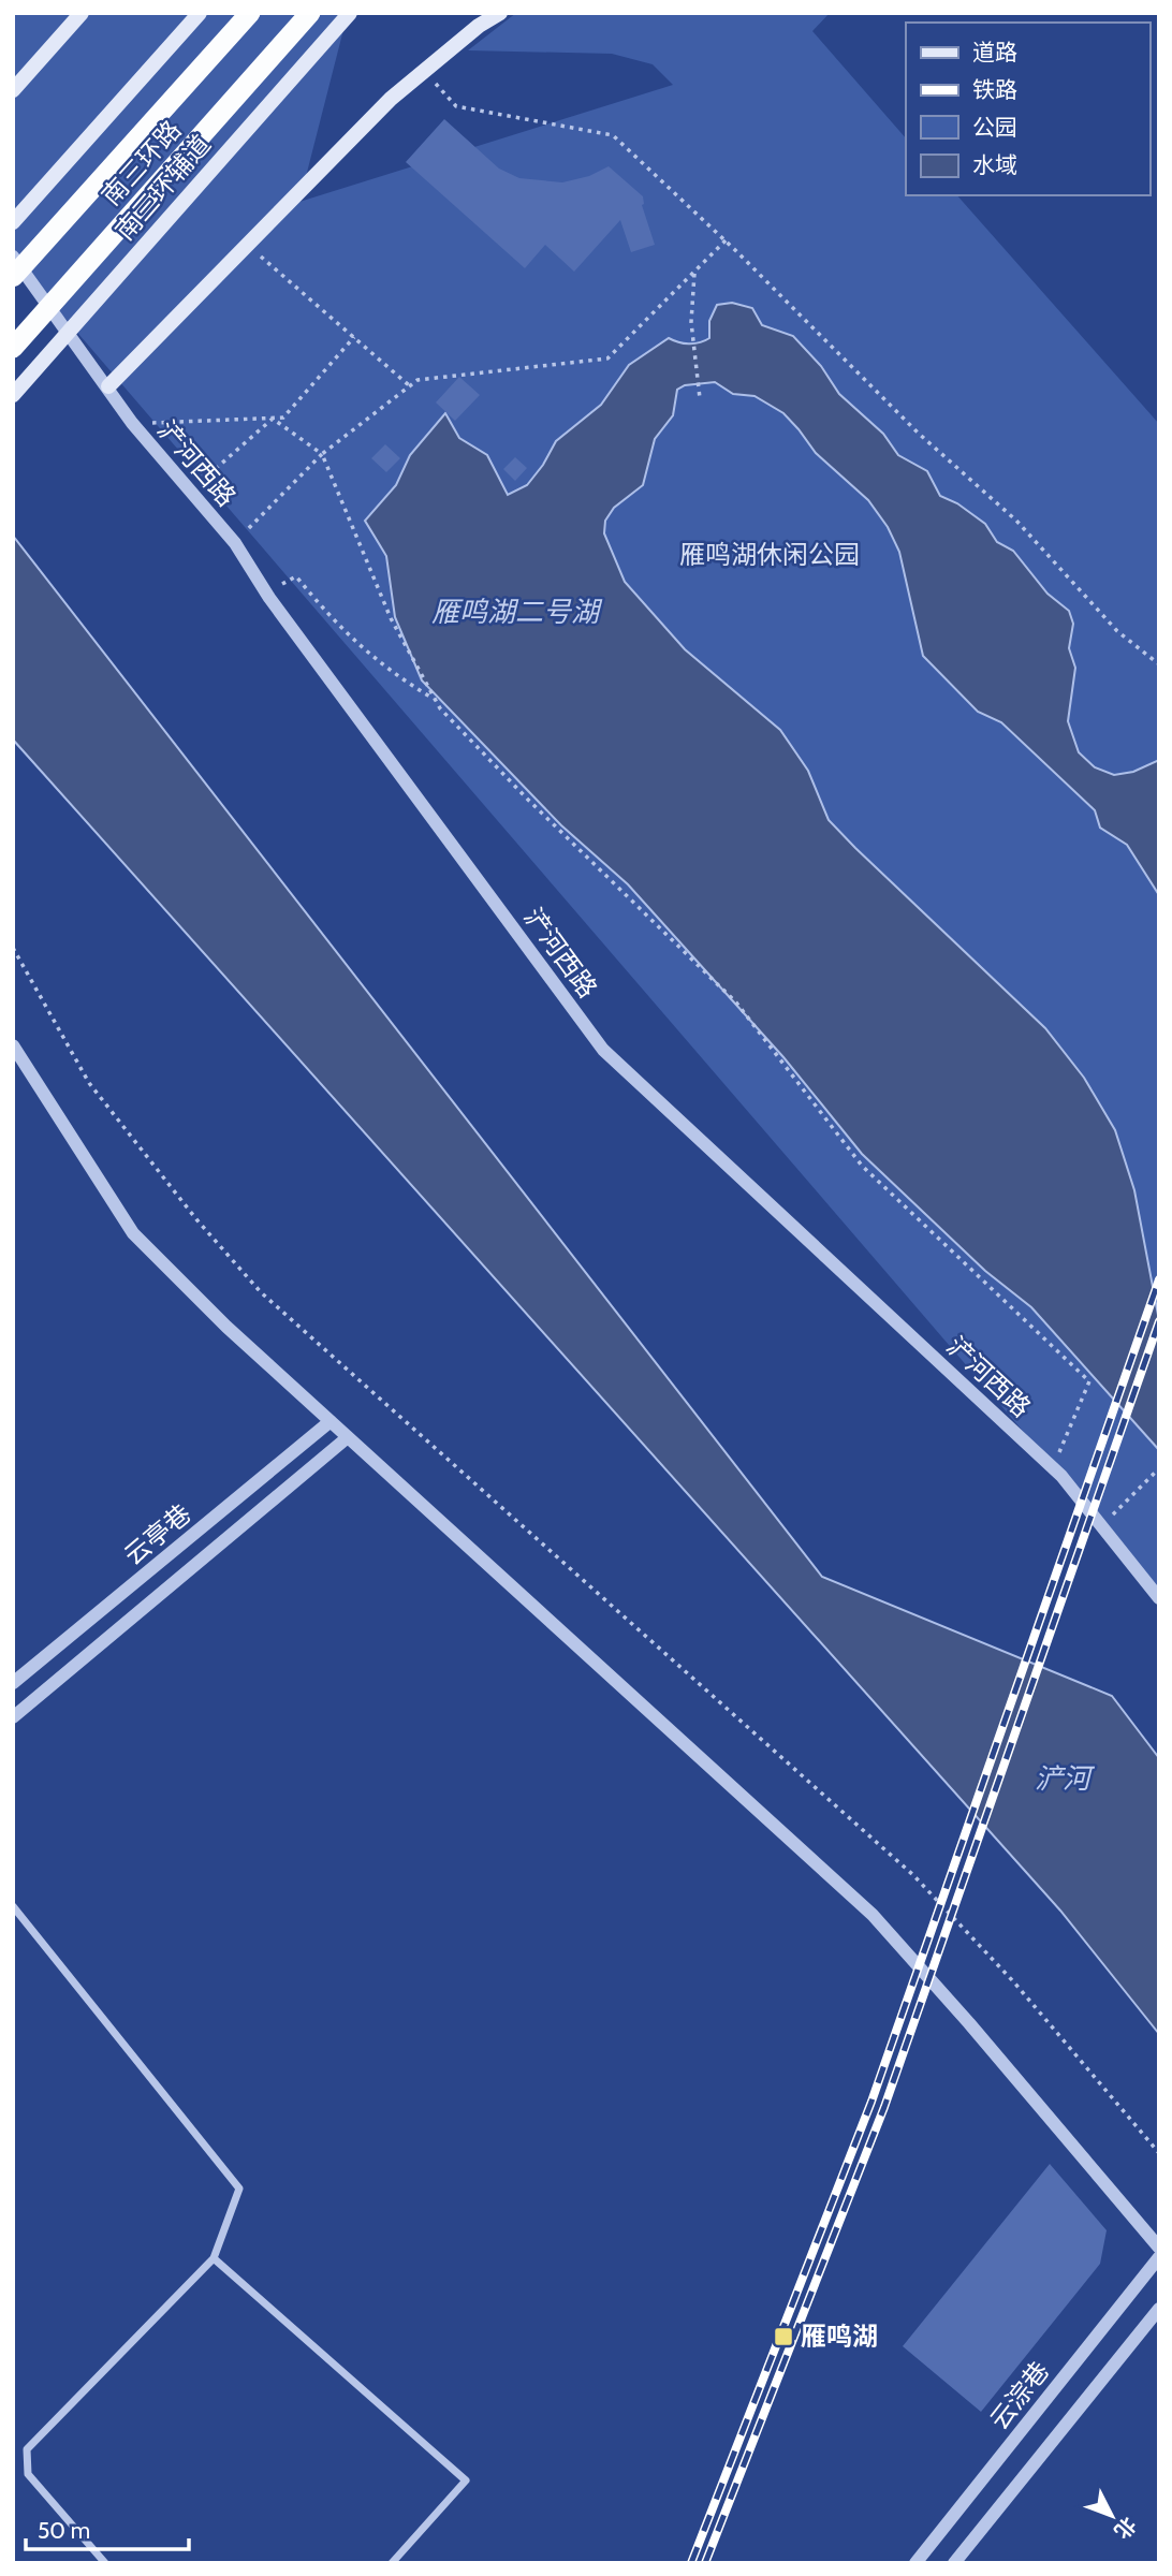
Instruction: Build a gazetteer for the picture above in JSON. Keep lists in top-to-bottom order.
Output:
{
  "streets": {
    "highway": ["南三环路"],
    "main road": ["南三环辅道"],
    "street": ["浐河西路", "云亭巷", "云淙巷"]
  },
  "water": ["雁鸣湖二号湖", "浐河"],
  "parks": ["雁鸣湖休闲公园"],
  "places": {
    "transit": ["雁鸣湖"]
  },
  "legend": [
    "道路",
    "铁路",
    "公园",
    "水域"
  ],
  "scale_bar": "50 m",
  "north": "bottom right"
}
